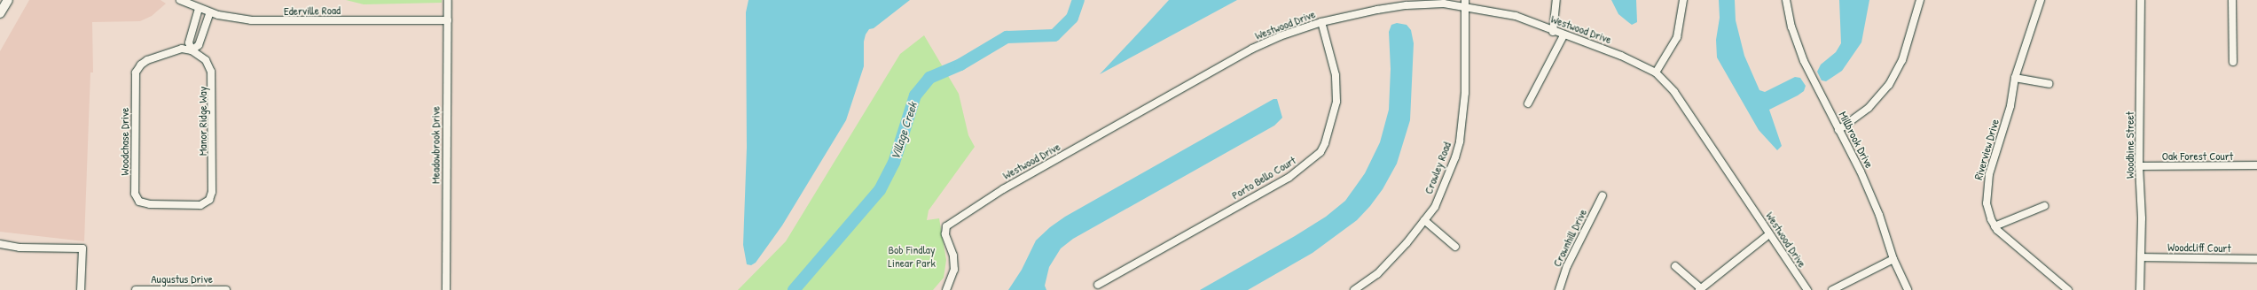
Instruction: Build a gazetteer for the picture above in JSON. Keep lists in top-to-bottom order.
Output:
{
  "streets": {
    "street": [
      "Ederville Road",
      "Westwood Drive",
      "Manor Ridge Way",
      "Millbrook Drive",
      "Woodchase Drive",
      "Meadowbrook Drive",
      "Woodbine Street",
      "Riverview Drive",
      "Oak Forest Court",
      "Crowley Road",
      "Porto Bello Court",
      "Crownhill Drive",
      "Woodcliff Court",
      "Augustus Drive"
    ]
  },
  "crossings": [
    ["Ederville Road", "Meadowbrook Drive"],
    ["Westwood Drive", "Crowley Road"],
    ["Westwood Drive", "Porto Bello Court"],
    ["Manor Ridge Way", "Woodchase Drive"],
    ["Woodbine Street", "Oak Forest Court"],
    ["Woodbine Street", "Woodcliff Court"]
  ],
  "water": ["Village Creek"],
  "parks": ["Bob Findlay Linear Park"]
}
